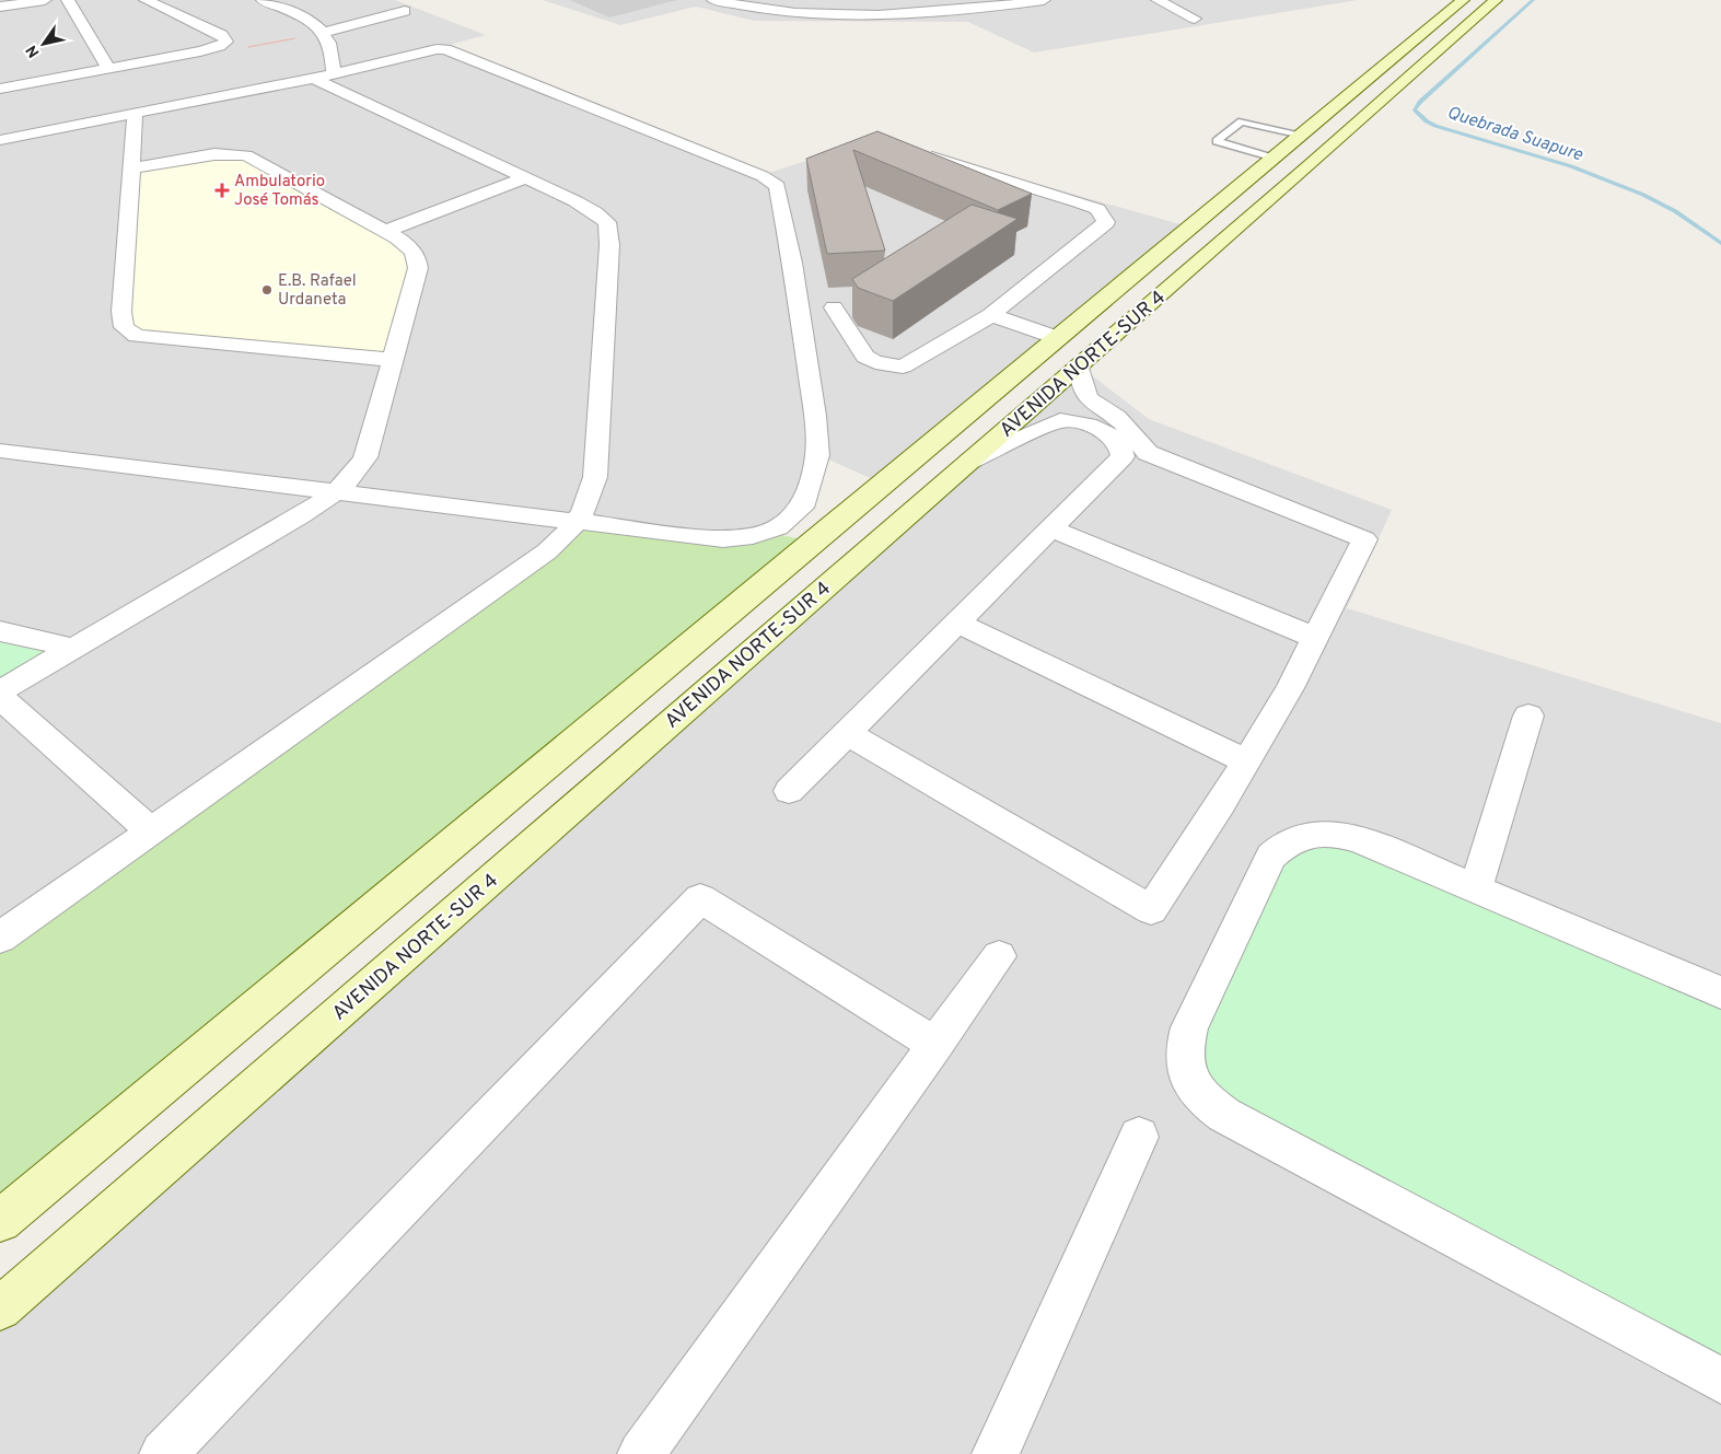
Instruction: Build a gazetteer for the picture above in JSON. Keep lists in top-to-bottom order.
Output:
{
  "streets": {
    "main road": ["AVENIDA NORTE-SUR 4"]
  },
  "water": ["Quebrada Suapure"],
  "places": {
    "health": ["Ambulatorio José Tomás"],
    "other": ["E.B. Rafael Urdaneta"]
  },
  "north": "bottom left"
}
